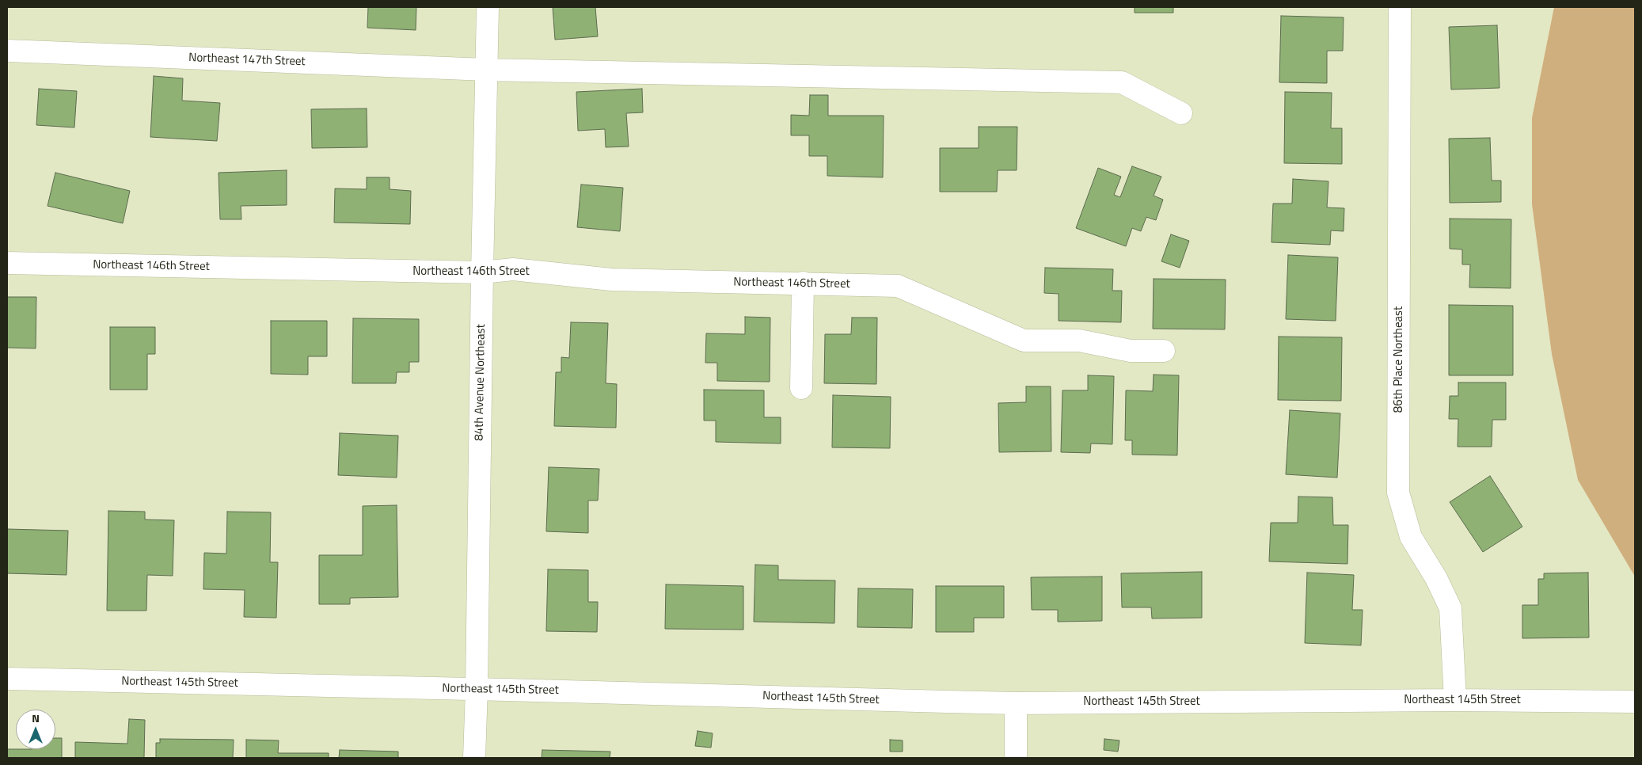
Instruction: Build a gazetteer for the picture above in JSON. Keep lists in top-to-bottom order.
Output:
{
  "streets": {
    "street": [
      "Northeast 147th Street",
      "Northeast 146th Street",
      "86th Place Northeast",
      "84th Avenue Northeast",
      "Northeast 145th Street"
    ]
  },
  "crossings": [
    ["Northeast 147th Street", "84th Avenue Northeast"],
    ["Northeast 146th Street", "84th Avenue Northeast"],
    ["86th Place Northeast", "Northeast 145th Street"],
    ["84th Avenue Northeast", "Northeast 145th Street"]
  ],
  "north": "top"
}
